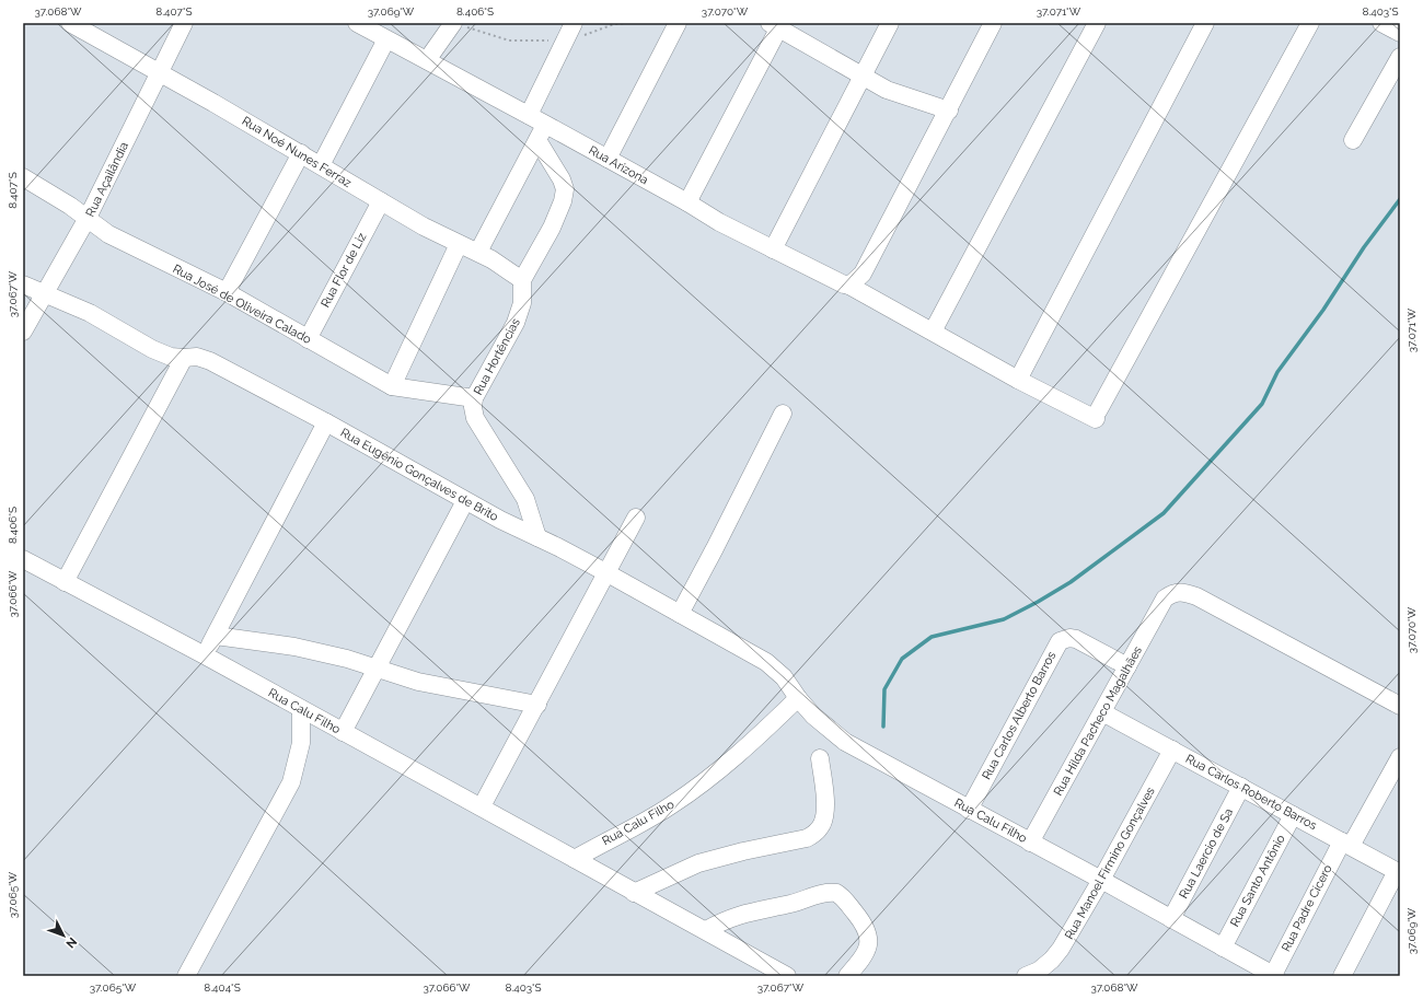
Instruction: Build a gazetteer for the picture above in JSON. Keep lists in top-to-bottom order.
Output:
{
  "streets": {
    "street": [
      "Rua Noé Nunes Ferraz",
      "Rua Arizona",
      "Rua Açailândia",
      "Rua Flor de Liz",
      "Rua José de Oliveira Calado",
      "Rua Hortências",
      "Rua Eugênio Gonçalves de Brito",
      "Rua Calu Filho",
      "Rua Carlos Alberto Barros",
      "Rua Hilda Pacheco Magalhães",
      "Rua Carlos Roberto Barros",
      "Rua Laercio de Sa",
      "Rua Manoel Firmino Gonçalves",
      "Rua Santo Antônio",
      "Rua Padre Cícero"
    ]
  },
  "crossings": [
    ["Rua Noé Nunes Ferraz", "Rua Açailândia"],
    ["Rua Noé Nunes Ferraz", "Rua Flor de Liz"],
    ["Rua Noé Nunes Ferraz", "Rua Hortências"],
    ["Rua Açailândia", "Rua José de Oliveira Calado"],
    ["Rua Açailândia", "Rua Eugênio Gonçalves de Brito"],
    ["Rua Flor de Liz", "Rua José de Oliveira Calado"],
    ["Rua José de Oliveira Calado", "Rua Hortências"],
    ["Rua Eugênio Gonçalves de Brito", "Rua Calu Filho"],
    ["Rua Calu Filho", "Rua Carlos Alberto Barros"],
    ["Rua Calu Filho", "Rua Hilda Pacheco Magalhães"],
    ["Rua Calu Filho", "Rua Laercio de Sa"],
    ["Rua Calu Filho", "Rua Manoel Firmino Gonçalves"],
    ["Rua Calu Filho", "Rua Santo Antônio"],
    ["Rua Calu Filho", "Rua Padre Cícero"],
    ["Rua Carlos Alberto Barros", "Rua Hilda Pacheco Magalhães"],
    ["Rua Hilda Pacheco Magalhães", "Rua Carlos Roberto Barros"],
    ["Rua Carlos Roberto Barros", "Rua Laercio de Sa"],
    ["Rua Carlos Roberto Barros", "Rua Manoel Firmino Gonçalves"],
    ["Rua Carlos Roberto Barros", "Rua Santo Antônio"],
    ["Rua Carlos Roberto Barros", "Rua Padre Cícero"]
  ],
  "north": "bottom right",
  "coordinates": [
    "37.068°W",
    "8.407°S",
    "37.069°W",
    "8.406°S",
    "37.070°W",
    "37.071°W",
    "8.403°S",
    "37.067°W",
    "37.066°W",
    "37.065°W",
    "8.404°S"
  ]
}
